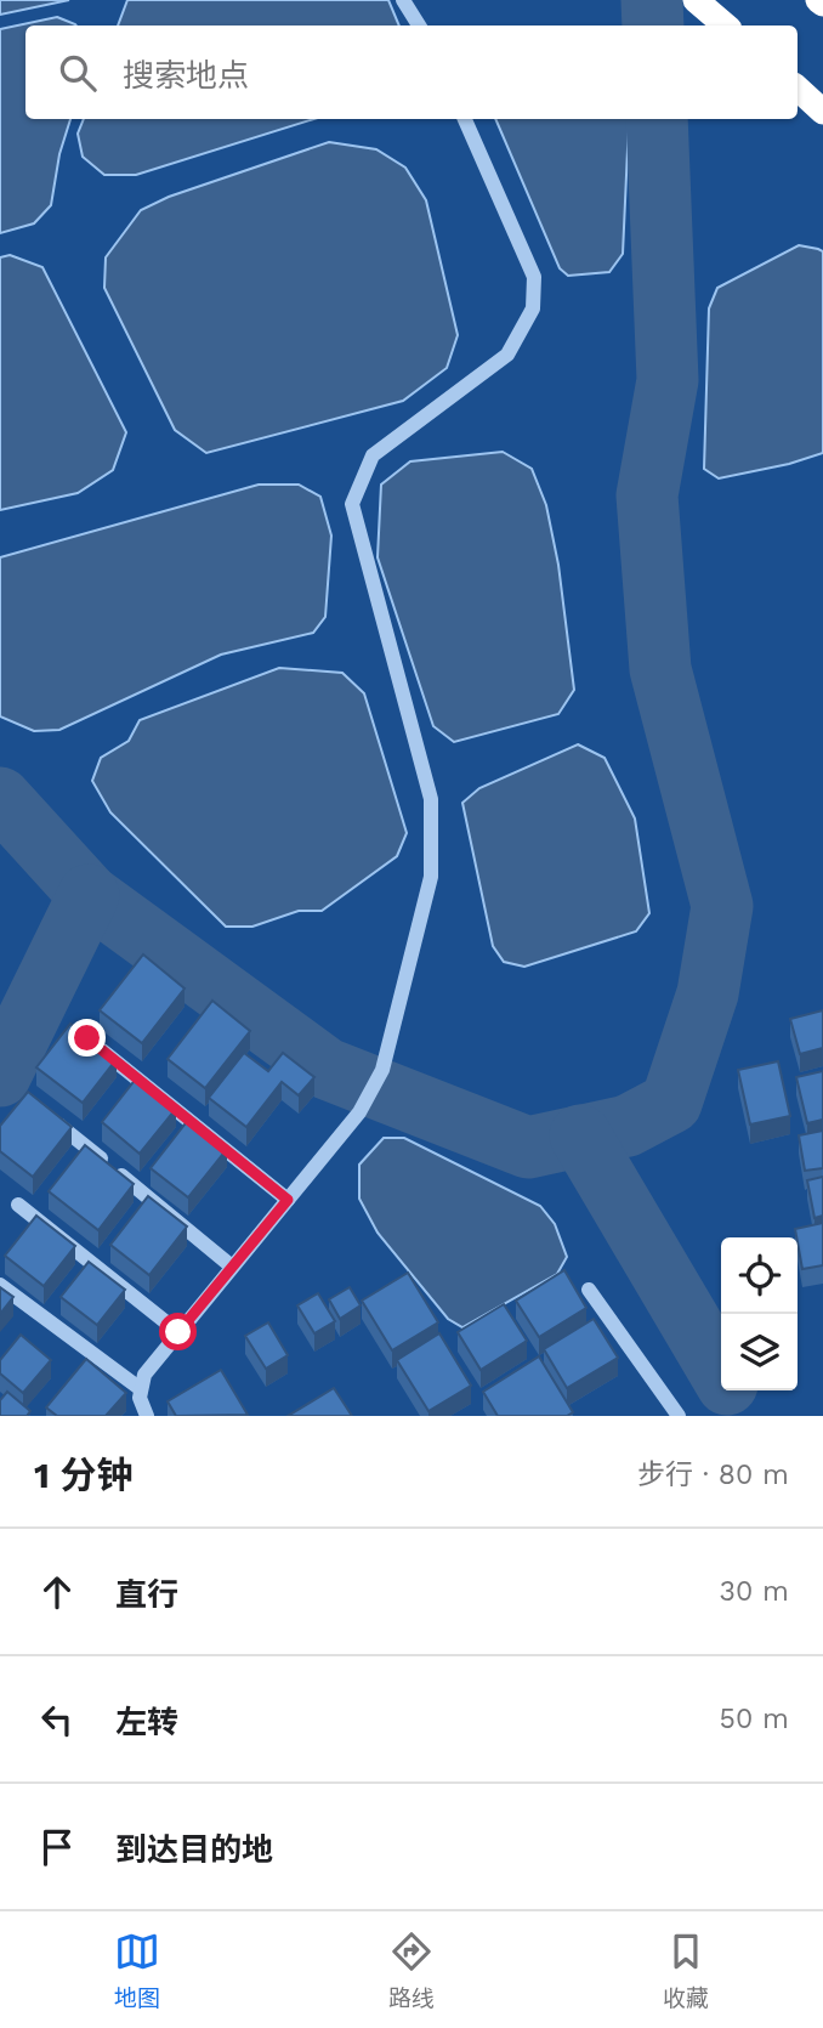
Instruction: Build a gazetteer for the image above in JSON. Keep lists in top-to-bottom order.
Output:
{
  "page": {
    "search": "搜索地点",
    "heading": ["1 分钟", "步行 · 80 m"],
    "list": [
      ["直行", "30 m"],
      ["左转", "50 m"],
      "到达目的地"
    ],
    "nav": ["地图", "路线", "收藏"]
  }
}
